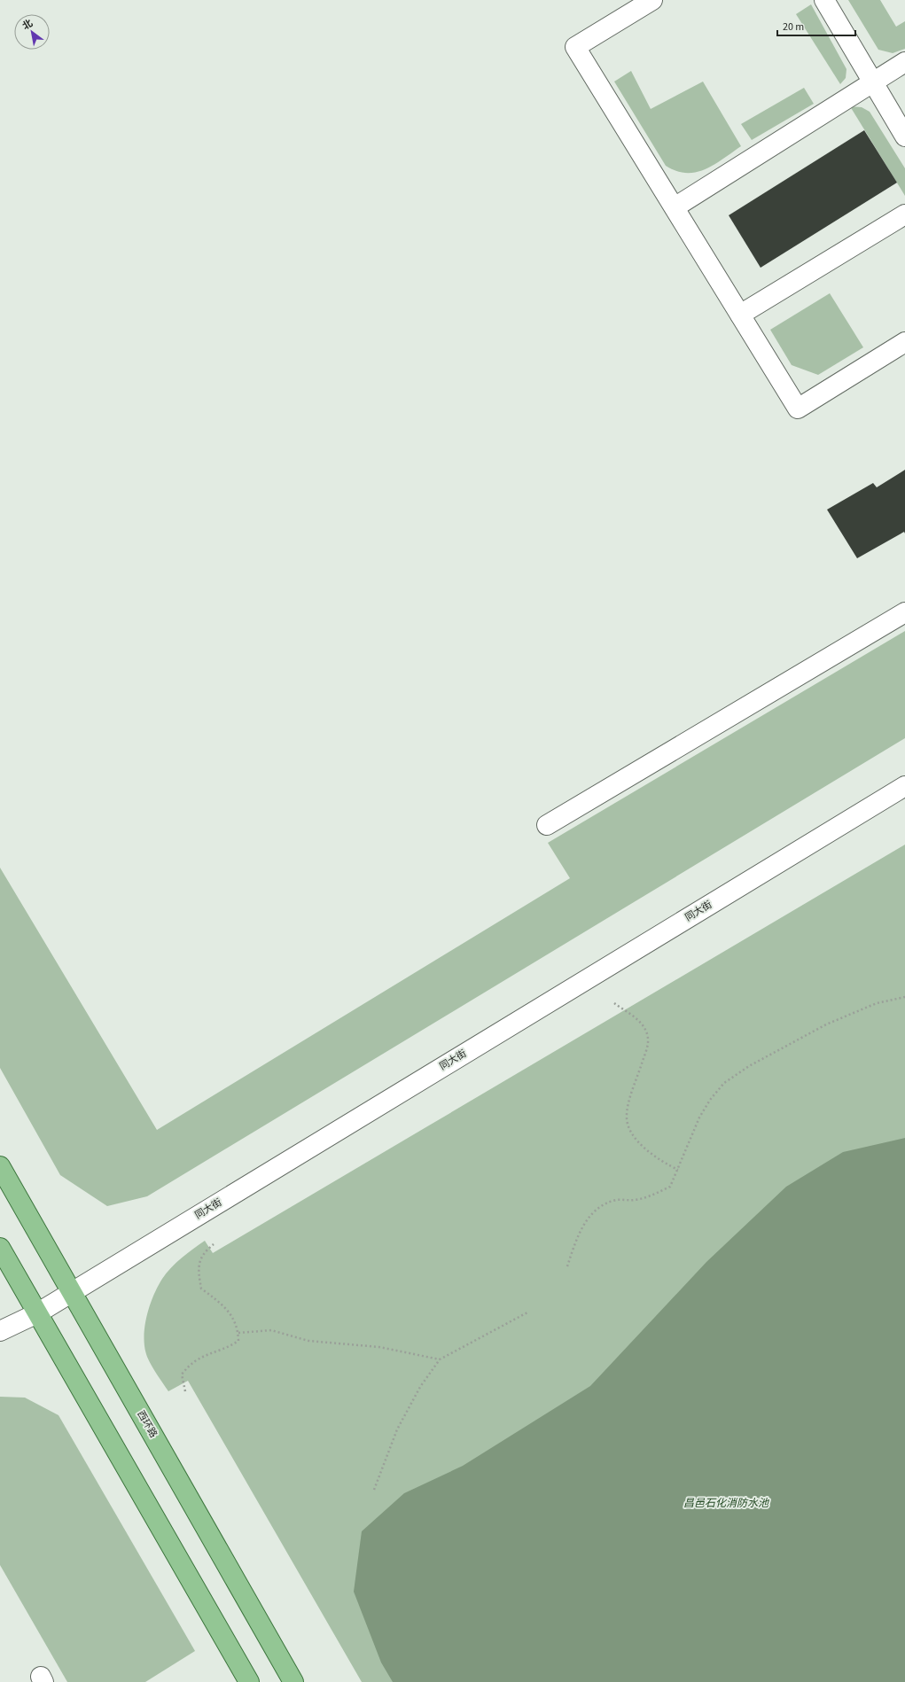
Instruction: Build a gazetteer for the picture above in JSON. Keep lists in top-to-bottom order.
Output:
{
  "streets": {
    "main road": ["西环路"],
    "street": ["同大街"]
  },
  "crossings": [
    ["同大街", "西环路"]
  ],
  "water": ["昌邑石化消防水池"],
  "scale_bar": "20 m",
  "north": "top left"
}
